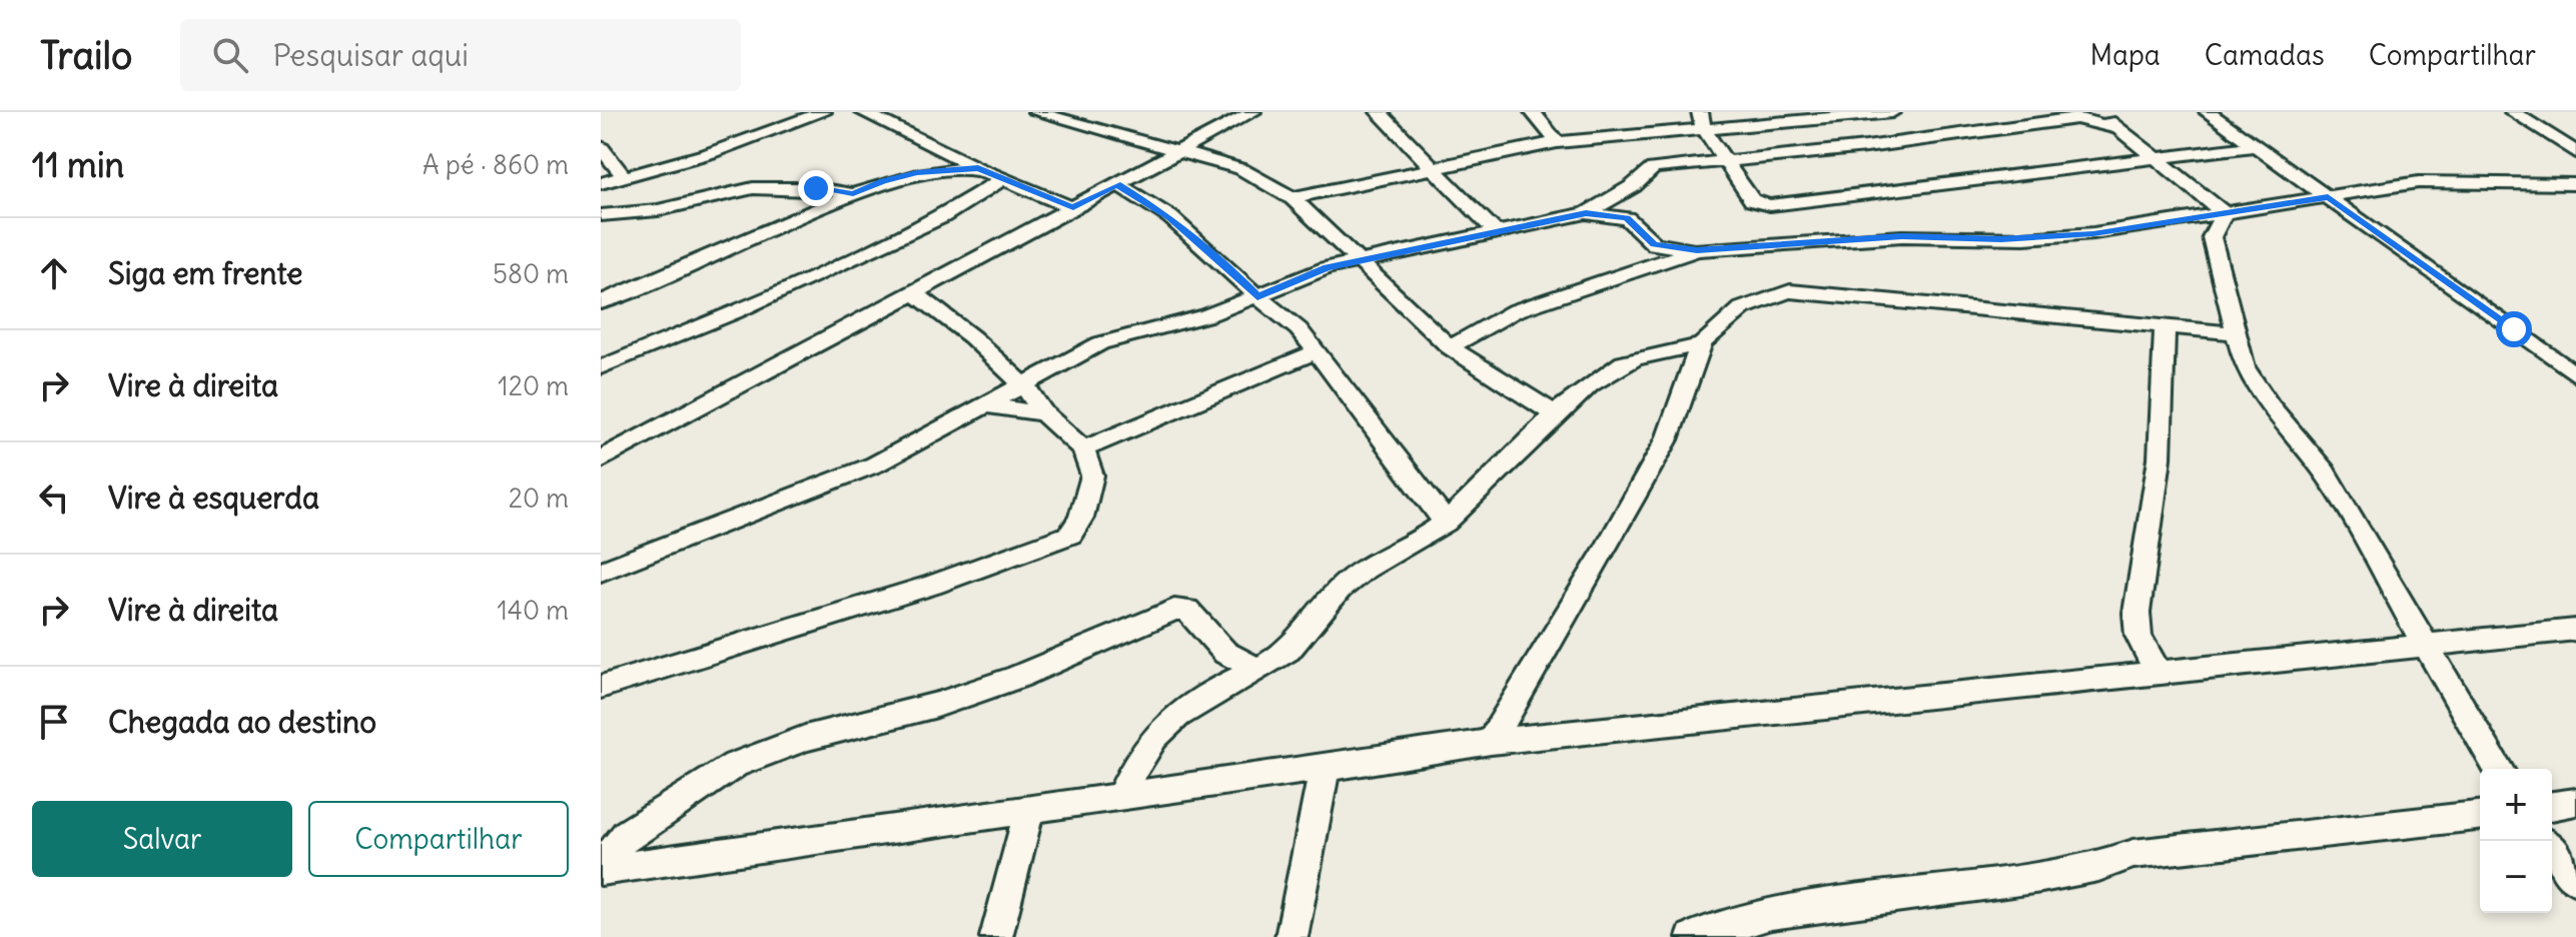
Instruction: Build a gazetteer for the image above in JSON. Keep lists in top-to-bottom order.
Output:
{
  "page": {
    "header": "Trailo",
    "search": "Pesquisar aqui",
    "nav": ["Mapa", "Camadas", "Compartilhar"],
    "heading": ["11 min", "A pé · 860 m"],
    "list": [
      ["Siga em frente", "580 m"],
      ["Vire à direita", "120 m"],
      ["Vire à esquerda", "20 m"],
      ["Vire à direita", "140 m"],
      "Chegada ao destino"
    ],
    "map_buttons": ["+", "−"],
    "buttons": ["Salvar", "Compartilhar"]
  }
}
